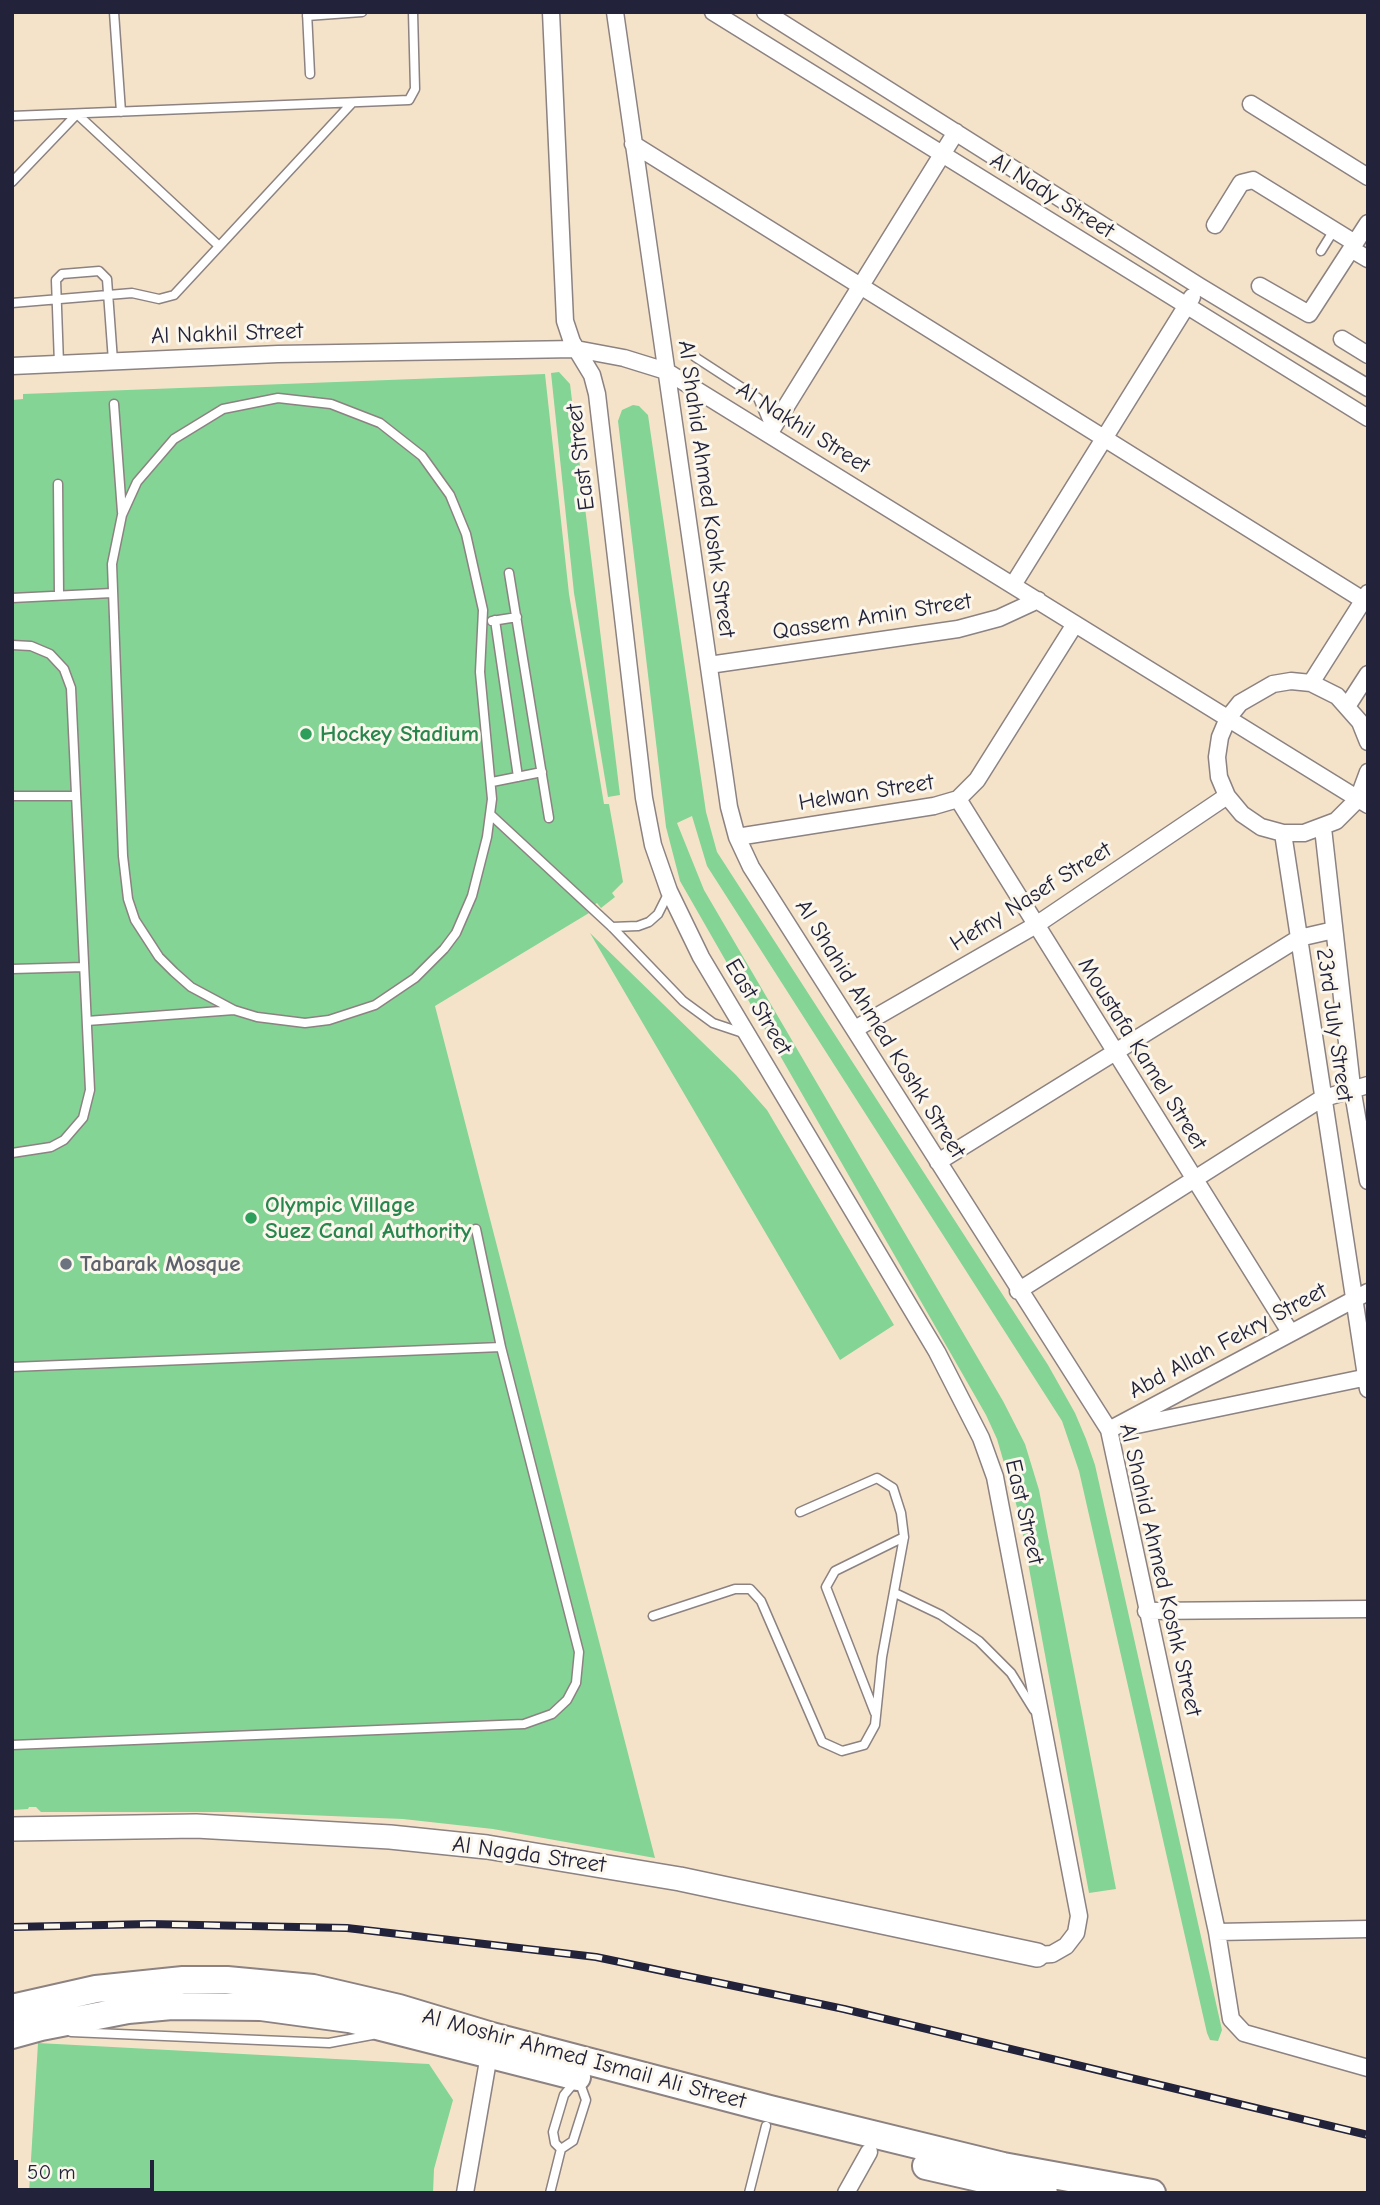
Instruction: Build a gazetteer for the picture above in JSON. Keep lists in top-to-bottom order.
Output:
{
  "streets": {
    "main road": ["Al Moshir Ahmed Ismail Ali Street"],
    "street": [
      "Al Nady Street",
      "Al Nakhil Street",
      "East Street",
      "Al Shahid Ahmed Koshk Street",
      "Qassem Amin Street",
      "Helwan Street",
      "Hefny Nasef Street",
      "23rd July Street",
      "Moustafa Kamel Street",
      "Abd Allah Fekry Street",
      "Al Nagda Street"
    ]
  },
  "crossings": [
    ["Al Nakhil Street", "East Street"],
    ["Al Nakhil Street", "Al Shahid Ahmed Koshk Street"],
    ["Al Nakhil Street", "Qassem Amin Street"],
    ["Al Nakhil Street", "Helwan Street"],
    ["East Street", "Al Nagda Street"],
    ["Al Shahid Ahmed Koshk Street", "Qassem Amin Street"],
    ["Al Shahid Ahmed Koshk Street", "Helwan Street"],
    ["Al Shahid Ahmed Koshk Street", "Hefny Nasef Street"],
    ["Al Shahid Ahmed Koshk Street", "Abd Allah Fekry Street"],
    ["Helwan Street", "Moustafa Kamel Street"],
    ["Hefny Nasef Street", "Moustafa Kamel Street"],
    ["23rd July Street", "Abd Allah Fekry Street"],
    ["Moustafa Kamel Street", "Abd Allah Fekry Street"]
  ],
  "places": ["Hockey Stadium", "Olympic Village Suez Canal Authority", "Tabarak Mosque"],
  "scale_bar": "50 m"
}
